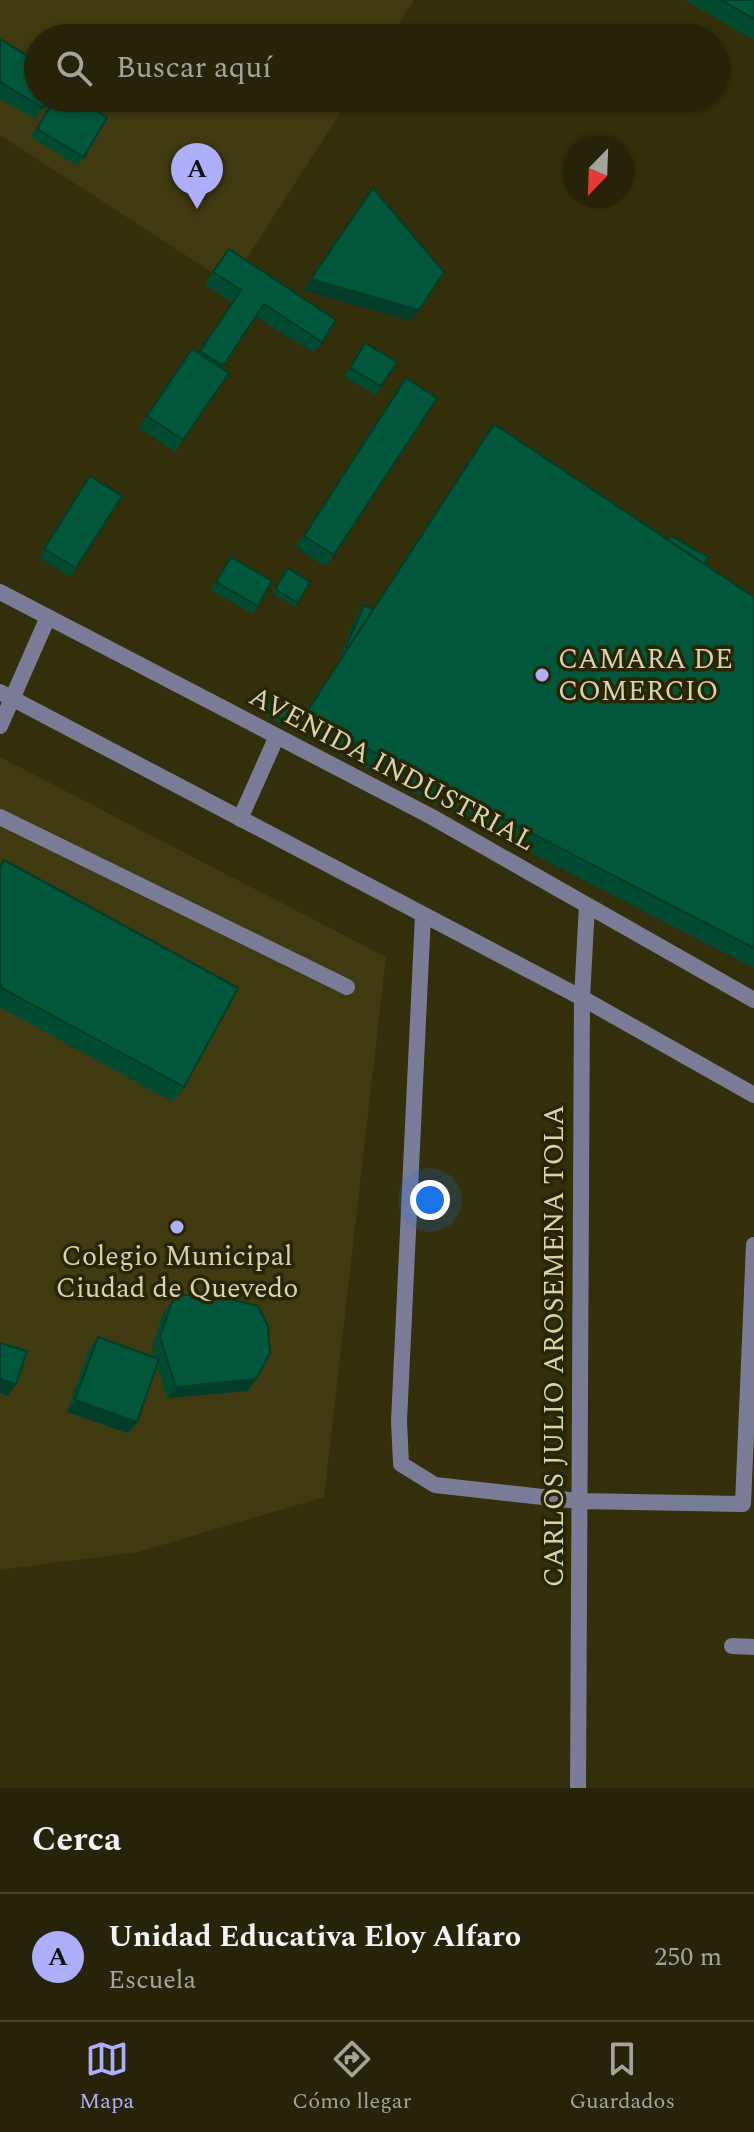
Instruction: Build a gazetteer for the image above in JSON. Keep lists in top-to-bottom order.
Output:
{
  "streets": {
    "street": ["AVENIDA INDUSTRIAL", "CARLOS JULIO AROSEMENA TOLA"]
  },
  "crossings": [
    ["AVENIDA INDUSTRIAL", "CARLOS JULIO AROSEMENA TOLA"]
  ],
  "places": ["CAMARA DE COMERCIO", "Colegio Municipal Ciudad de Quevedo"],
  "north": "bottom left",
  "page": {
    "search": "Buscar aquí",
    "pins": "A",
    "heading": "Cerca",
    "list": [
      {
        "mark": "A",
        "name": "Unidad Educativa Eloy Alfaro",
        "note": "Escuela",
        "value": "250 m"
      }
    ],
    "nav": ["Mapa", "Cómo llegar", "Guardados"]
  }
}
